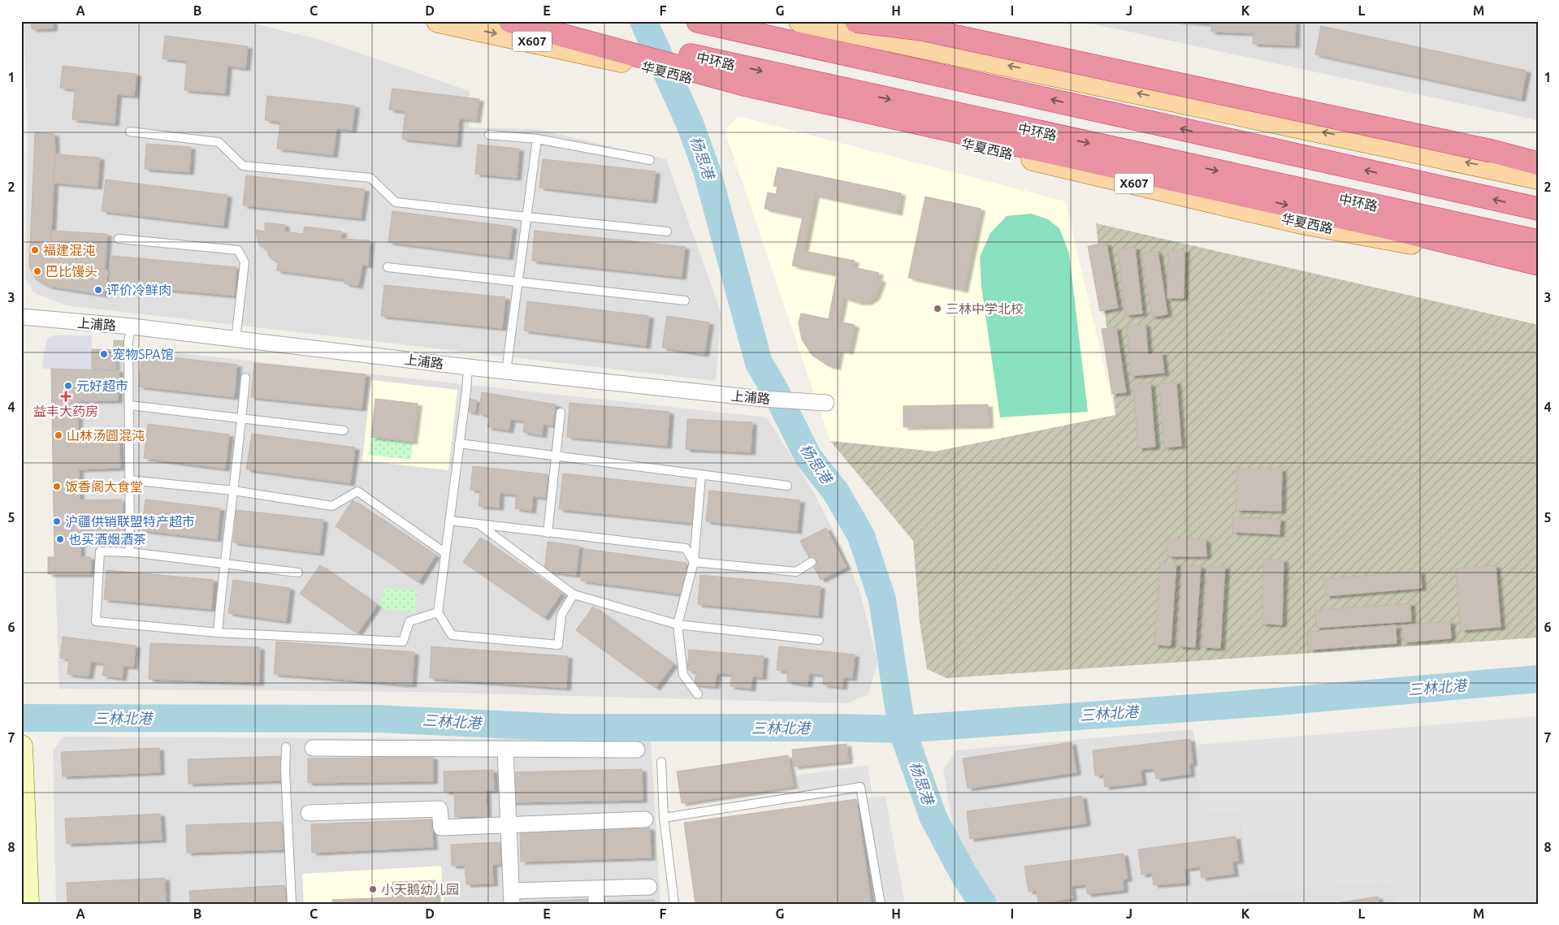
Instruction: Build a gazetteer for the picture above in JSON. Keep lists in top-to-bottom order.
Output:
{
  "streets": {
    "highway": ["中环路"],
    "main road": ["X607", "华夏西路"],
    "street": ["上浦路"]
  },
  "water": ["杨思港", "三林北港"],
  "places": {
    "other": [
      "福建混沌",
      "巴比馒头",
      "评价冷鲜肉",
      "三林中学北校",
      "宠物SPA馆",
      "元好超市",
      "山林汤圆混沌",
      "饭香阁大食堂",
      "沪疆供销联盟特产超市",
      "也买酒烟酒茶",
      "小天鹅幼儿园"
    ],
    "health": ["益丰大药房"]
  },
  "grid": {
    "columns": [
      "A",
      "B",
      "C",
      "D",
      "E",
      "F",
      "G",
      "H",
      "I",
      "J",
      "K",
      "L",
      "M"
    ],
    "rows": [
      "1",
      "2",
      "3",
      "4",
      "5",
      "6",
      "7",
      "8"
    ]
  }
}
